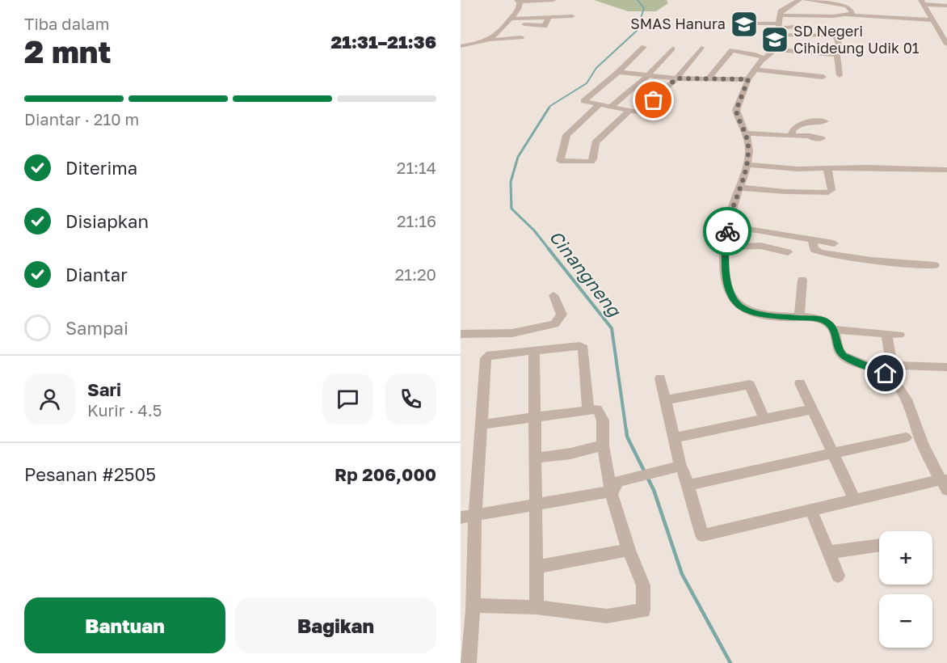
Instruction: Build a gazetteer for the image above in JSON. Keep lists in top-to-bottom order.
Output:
{
  "water": ["Cinangneng"],
  "places": {
    "school or university": ["SMAS Hanura", "SD Negeri Cihideung Udik 01"]
  },
  "page": {
    "heading": ["2 mnt", "Tiba dalam", "21:31–21:36"],
    "panel": [
      "Sari",
      "Kurir · 4.5",
      "Pesanan #2505",
      "Rp 206,000"
    ],
    "bar": "Diantar · 210 m",
    "list": [
      ["Diterima", "21:14"],
      ["Disiapkan", "21:16"],
      ["Diantar", "21:20"],
      "Sampai"
    ],
    "map_buttons": ["+", "−"],
    "buttons": ["Bantuan", "Bagikan"]
  }
}
